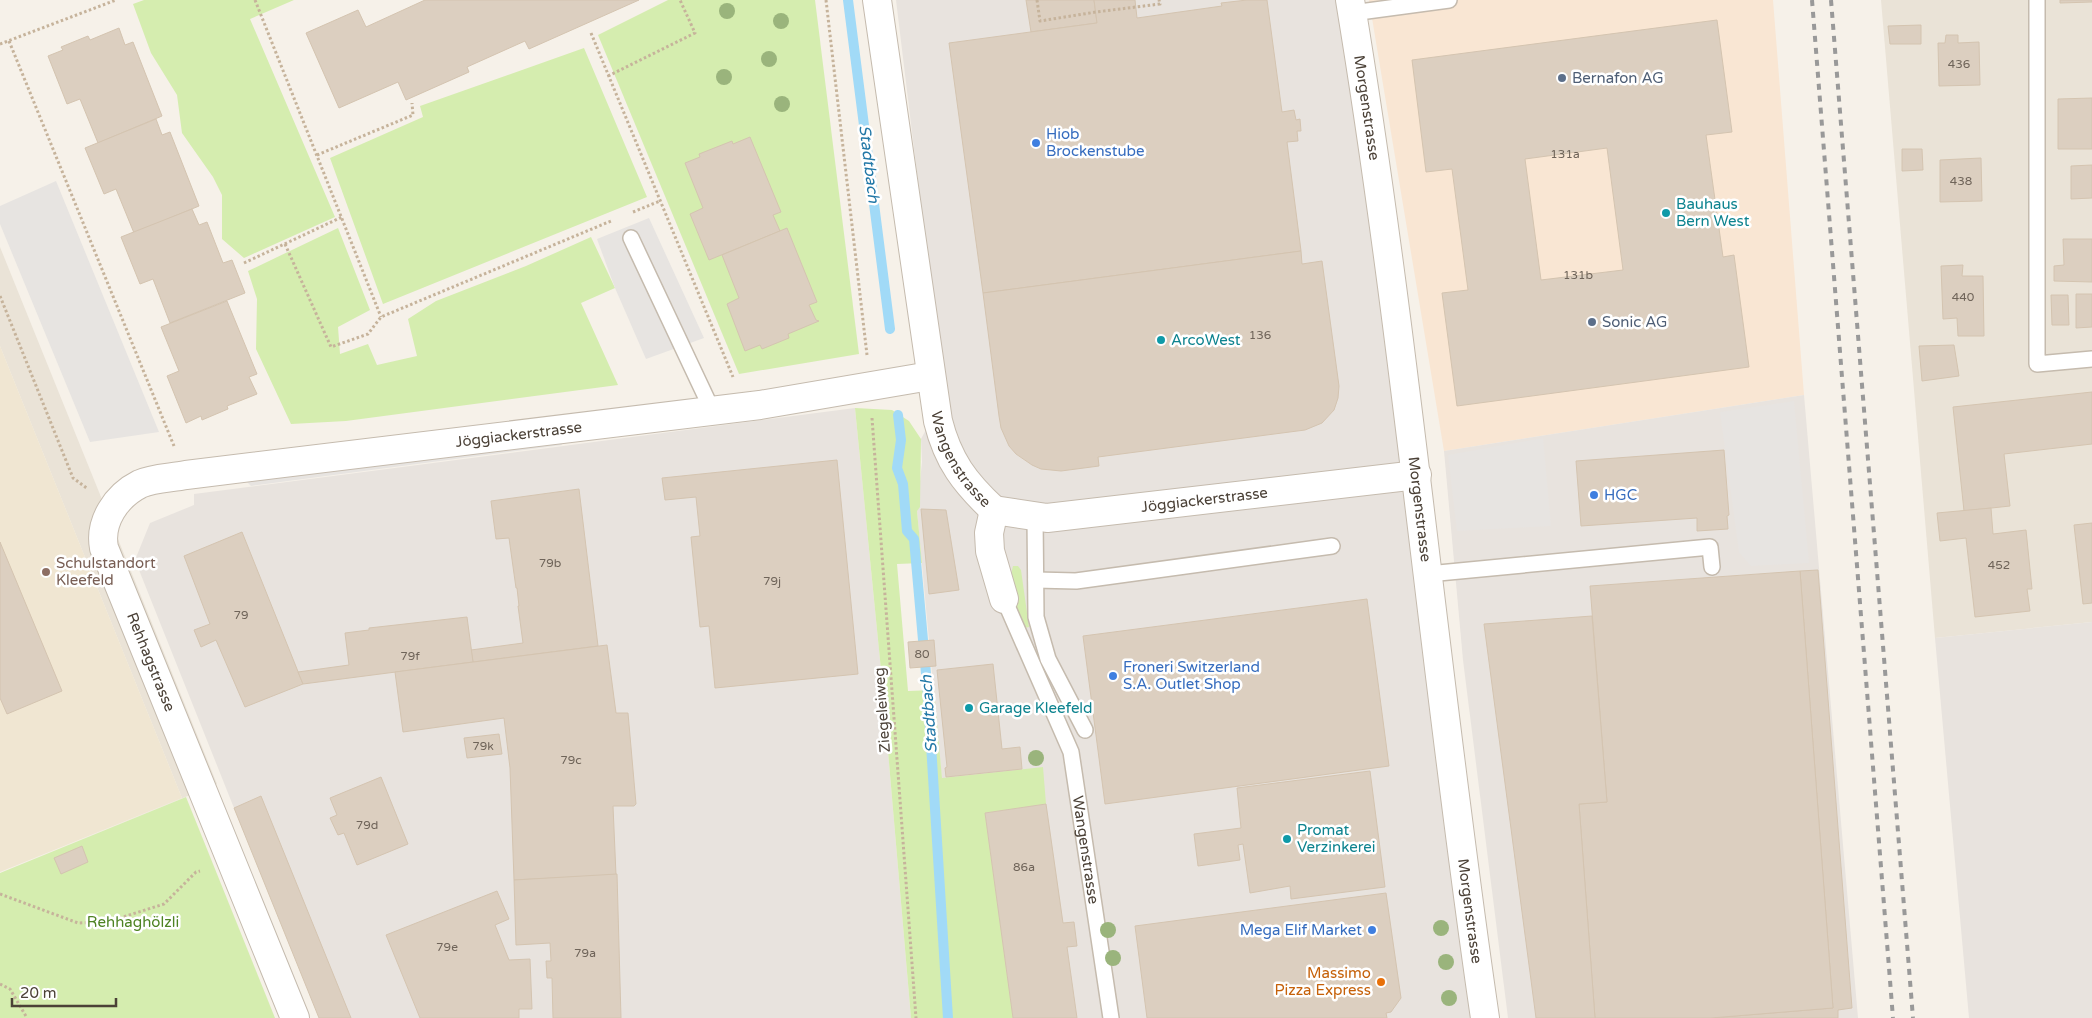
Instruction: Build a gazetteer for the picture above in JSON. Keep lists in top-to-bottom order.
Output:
{
  "streets": {
    "street": [
      "Morgenstrasse",
      "Jöggiackerstrasse",
      "Wangenstrasse",
      "Rehhagstrasse"
    ],
    "path": ["Ziegeleiweg"]
  },
  "crossings": [
    ["Morgenstrasse", "Jöggiackerstrasse"],
    ["Jöggiackerstrasse", "Wangenstrasse"],
    ["Jöggiackerstrasse", "Rehhagstrasse"]
  ],
  "water": ["Stadtbach"],
  "parks": ["Rehhaghölzli"],
  "places": [
    "Bernafon AG",
    "Hiob Brockenstube",
    "Bauhaus Bern West",
    "Sonic AG",
    "ArcoWest",
    "HGC",
    "Schulstandort Kleefeld",
    "Froneri Switzerland S.A. Outlet Shop",
    "Garage Kleefeld",
    "Promat Verzinkerei",
    "Mega Elif Market",
    "Massimo Pizza Express"
  ],
  "house_numbers": [
    "436",
    "131a",
    "438",
    "131b",
    "440",
    "136",
    "79b",
    "452",
    "79j",
    "79",
    "80",
    "79f",
    "79k",
    "79c",
    "79d",
    "86a",
    "79e",
    "79a"
  ],
  "scale_bar": "20 m"
}
